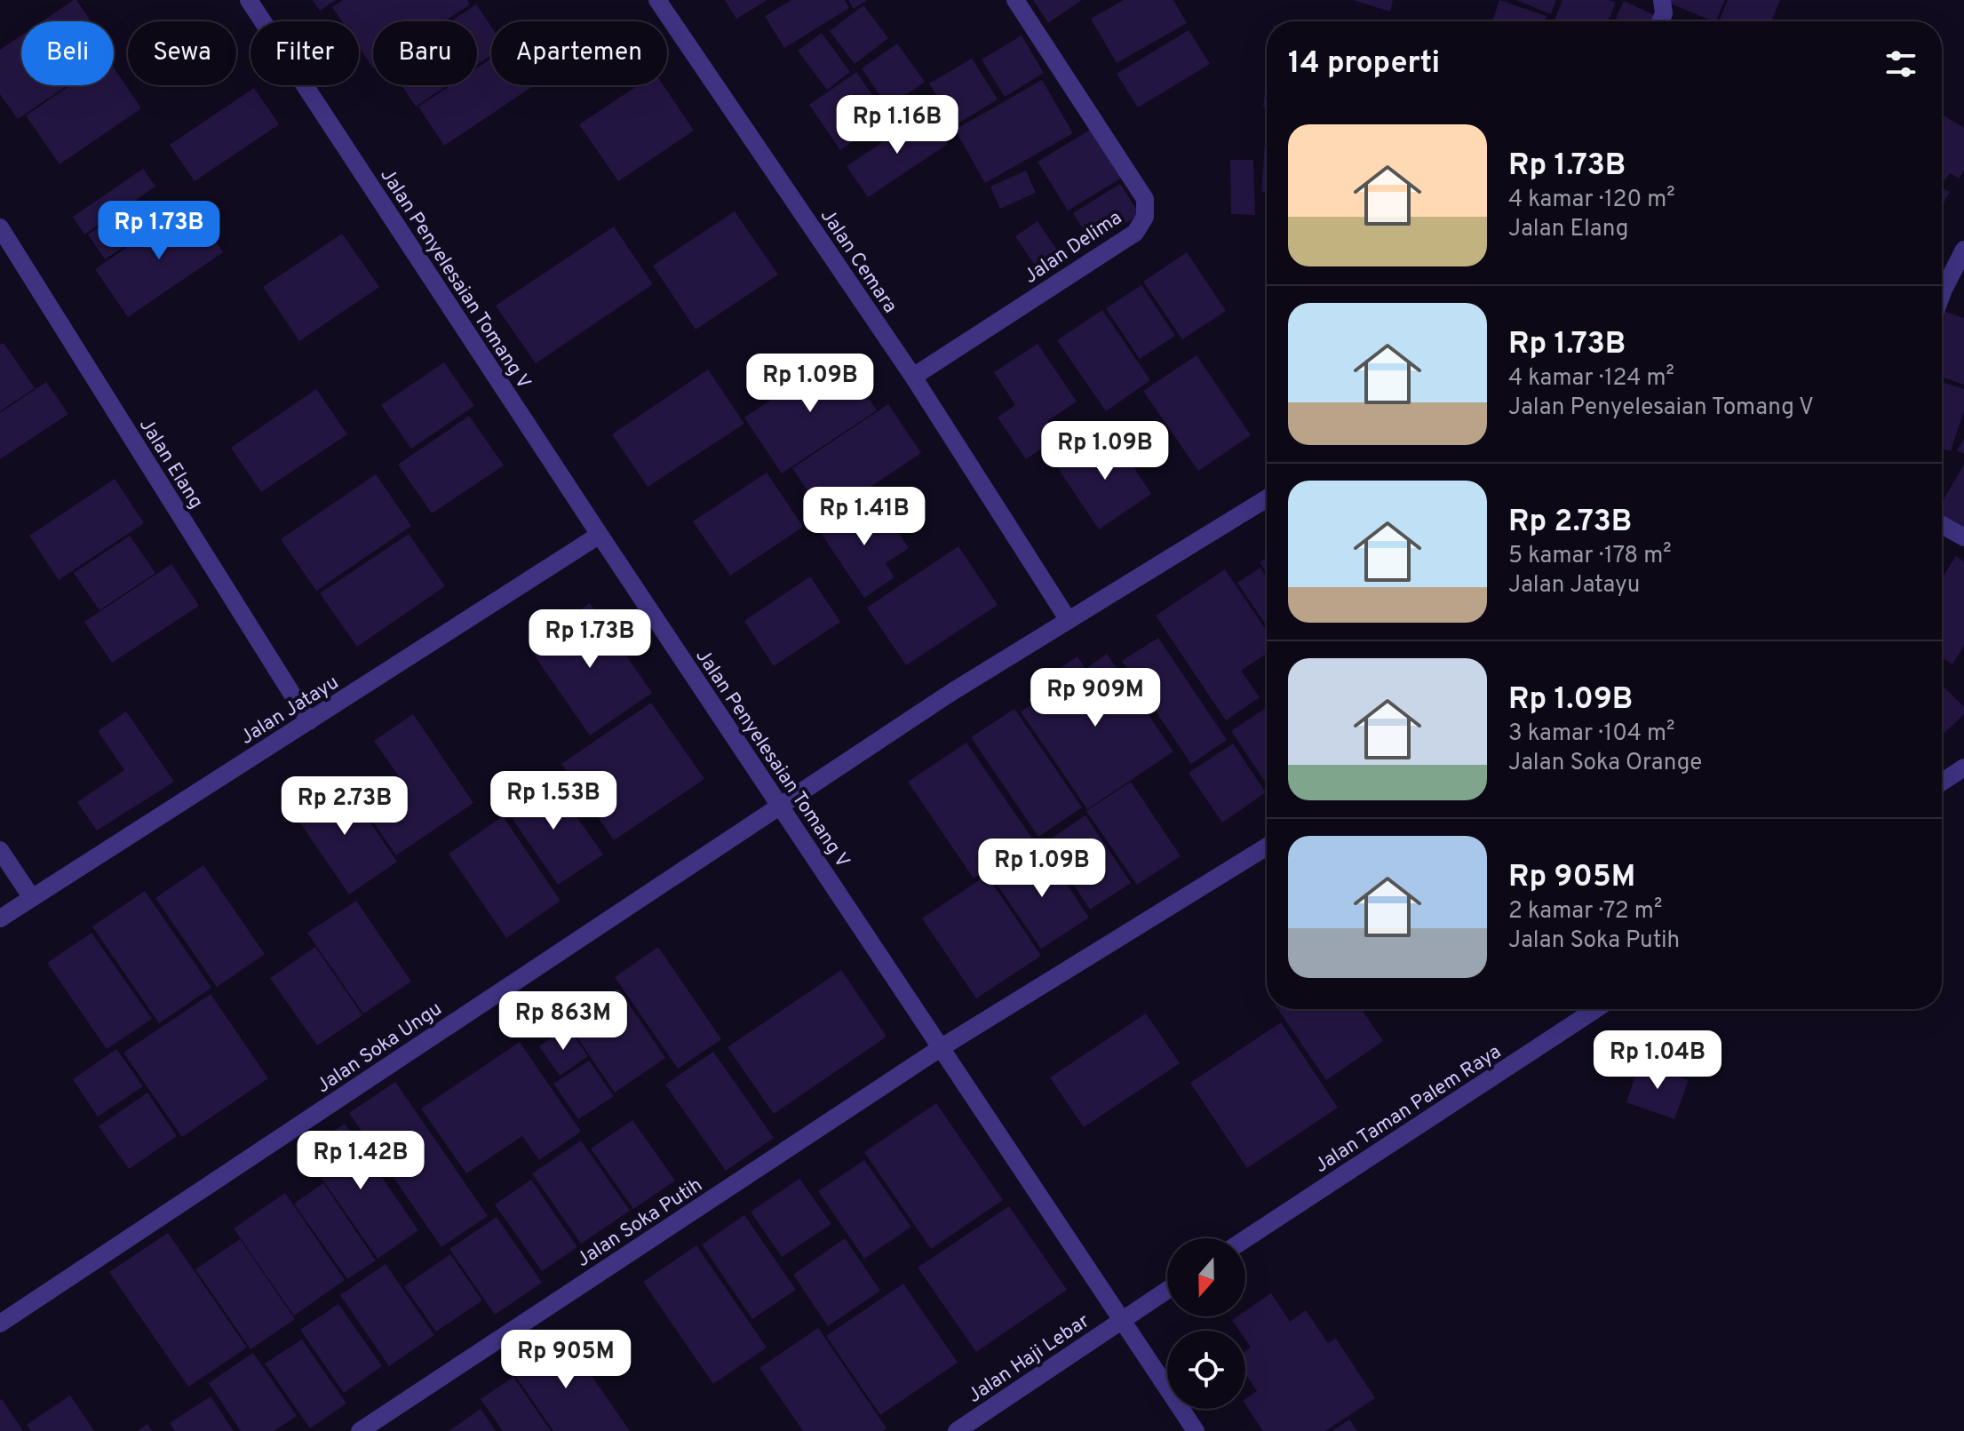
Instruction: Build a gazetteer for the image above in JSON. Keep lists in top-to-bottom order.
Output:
{
  "streets": {
    "street": [
      "Jalan Delima",
      "Jalan Cemara",
      "Jalan Penyelesaian Tomang V",
      "Jalan Elang",
      "Jalan Jatayu",
      "Jalan Soka Ungu",
      "Jalan Taman Palem Raya",
      "Jalan Soka Putih",
      "Jalan Haji Lebar"
    ]
  },
  "crossings": [
    ["Jalan Delima", "Jalan Cemara"],
    ["Jalan Cemara", "Jalan Soka Ungu"],
    ["Jalan Penyelesaian Tomang V", "Jalan Jatayu"],
    ["Jalan Penyelesaian Tomang V", "Jalan Soka Ungu"],
    ["Jalan Penyelesaian Tomang V", "Jalan Soka Putih"],
    ["Jalan Penyelesaian Tomang V", "Jalan Haji Lebar"],
    ["Jalan Elang", "Jalan Jatayu"]
  ],
  "north": "bottom",
  "page": {
    "chip": [
      "Beli",
      "Sewa",
      "Filter",
      "Baru",
      "Apartemen"
    ],
    "heading": "14 properti",
    "price": [
      "Rp 1.16B",
      "Rp 1.73B",
      "Rp 1.09B",
      "Rp 1.09B",
      "Rp 1.41B",
      "Rp 1.73B",
      "Rp 909M",
      "Rp 1.53B",
      "Rp 2.73B",
      "Rp 1.09B",
      "Rp 863M",
      "Rp 1.04B",
      "Rp 1.42B",
      "Rp 905M"
    ],
    "list": [
      {
        "name": "Rp 1.73B",
        "note": "4 kamar · 120 m² · Jalan Elang"
      },
      {
        "name": "Rp 1.73B",
        "note": "4 kamar · 124 m² · Jalan Penyelesaian Tomang V"
      },
      {
        "name": "Rp 2.73B",
        "note": "5 kamar · 178 m² · Jalan Jatayu"
      },
      {
        "name": "Rp 1.09B",
        "note": "3 kamar · 104 m² · Jalan Soka Orange"
      },
      {
        "name": "Rp 905M",
        "note": "2 kamar · 72 m² · Jalan Soka Putih"
      }
    ]
  }
}
